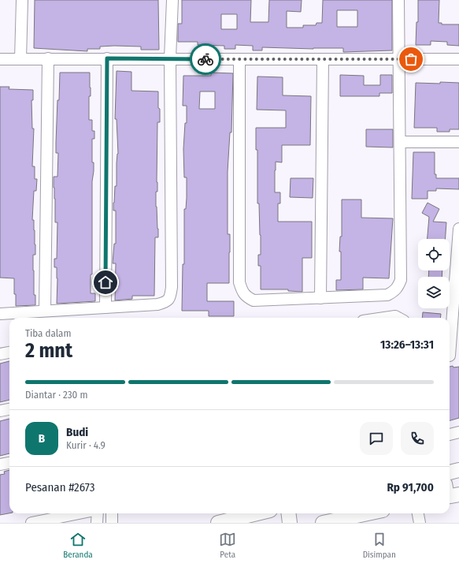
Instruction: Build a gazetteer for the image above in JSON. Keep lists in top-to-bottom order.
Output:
{
  "page": {
    "heading": ["2 mnt", "Tiba dalam", "13:26–13:31"],
    "panel": [
      "Budi",
      "Kurir · 4.9",
      "Pesanan #2673",
      "Rp 91,700"
    ],
    "bar": "Diantar · 230 m",
    "round": "B",
    "tabs": ["Beranda", "Peta", "Disimpan"]
  }
}
